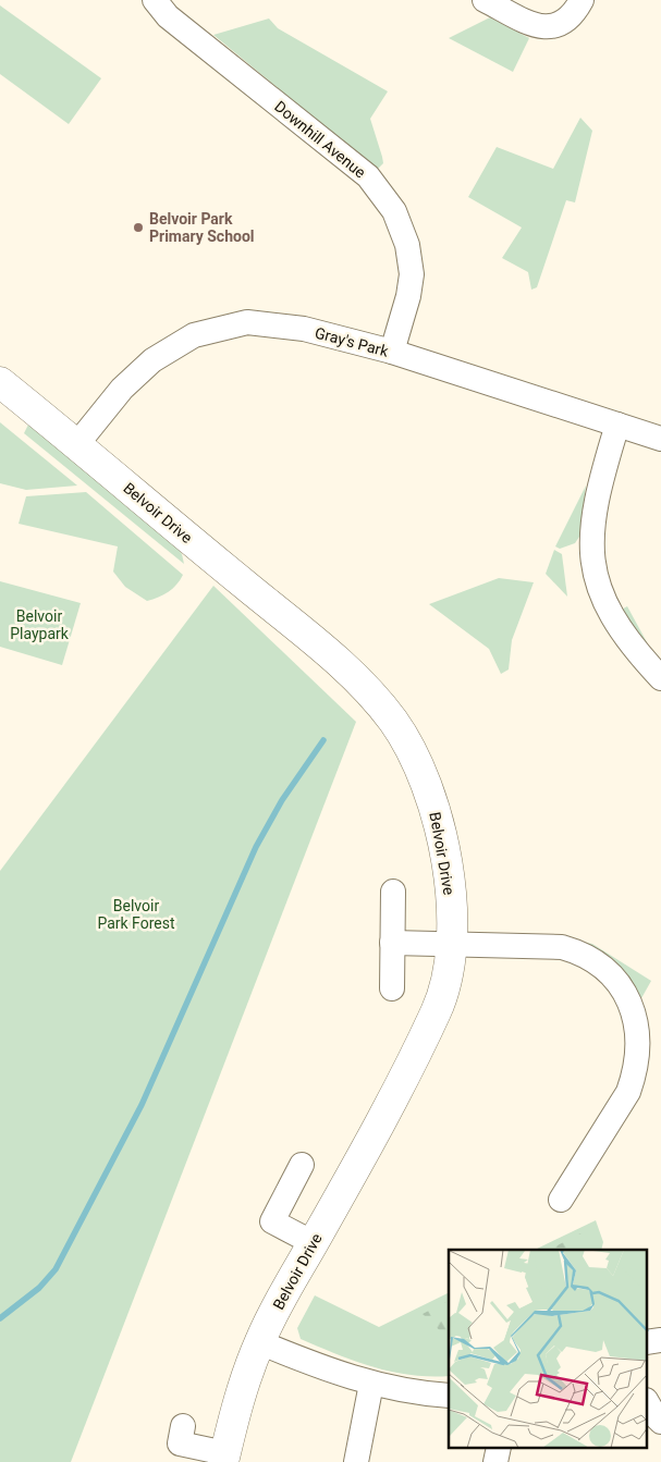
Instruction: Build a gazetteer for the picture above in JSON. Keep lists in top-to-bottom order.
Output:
{
  "streets": {
    "street": ["Downhill Avenue", "Gray's Park", "Belvoir Drive"]
  },
  "crossings": [
    ["Downhill Avenue", "Gray's Park"],
    ["Gray's Park", "Belvoir Drive"]
  ],
  "parks": ["Belvoir Playpark", "Belvoir Park Forest"],
  "places": ["Belvoir Park Primary School"]
}
